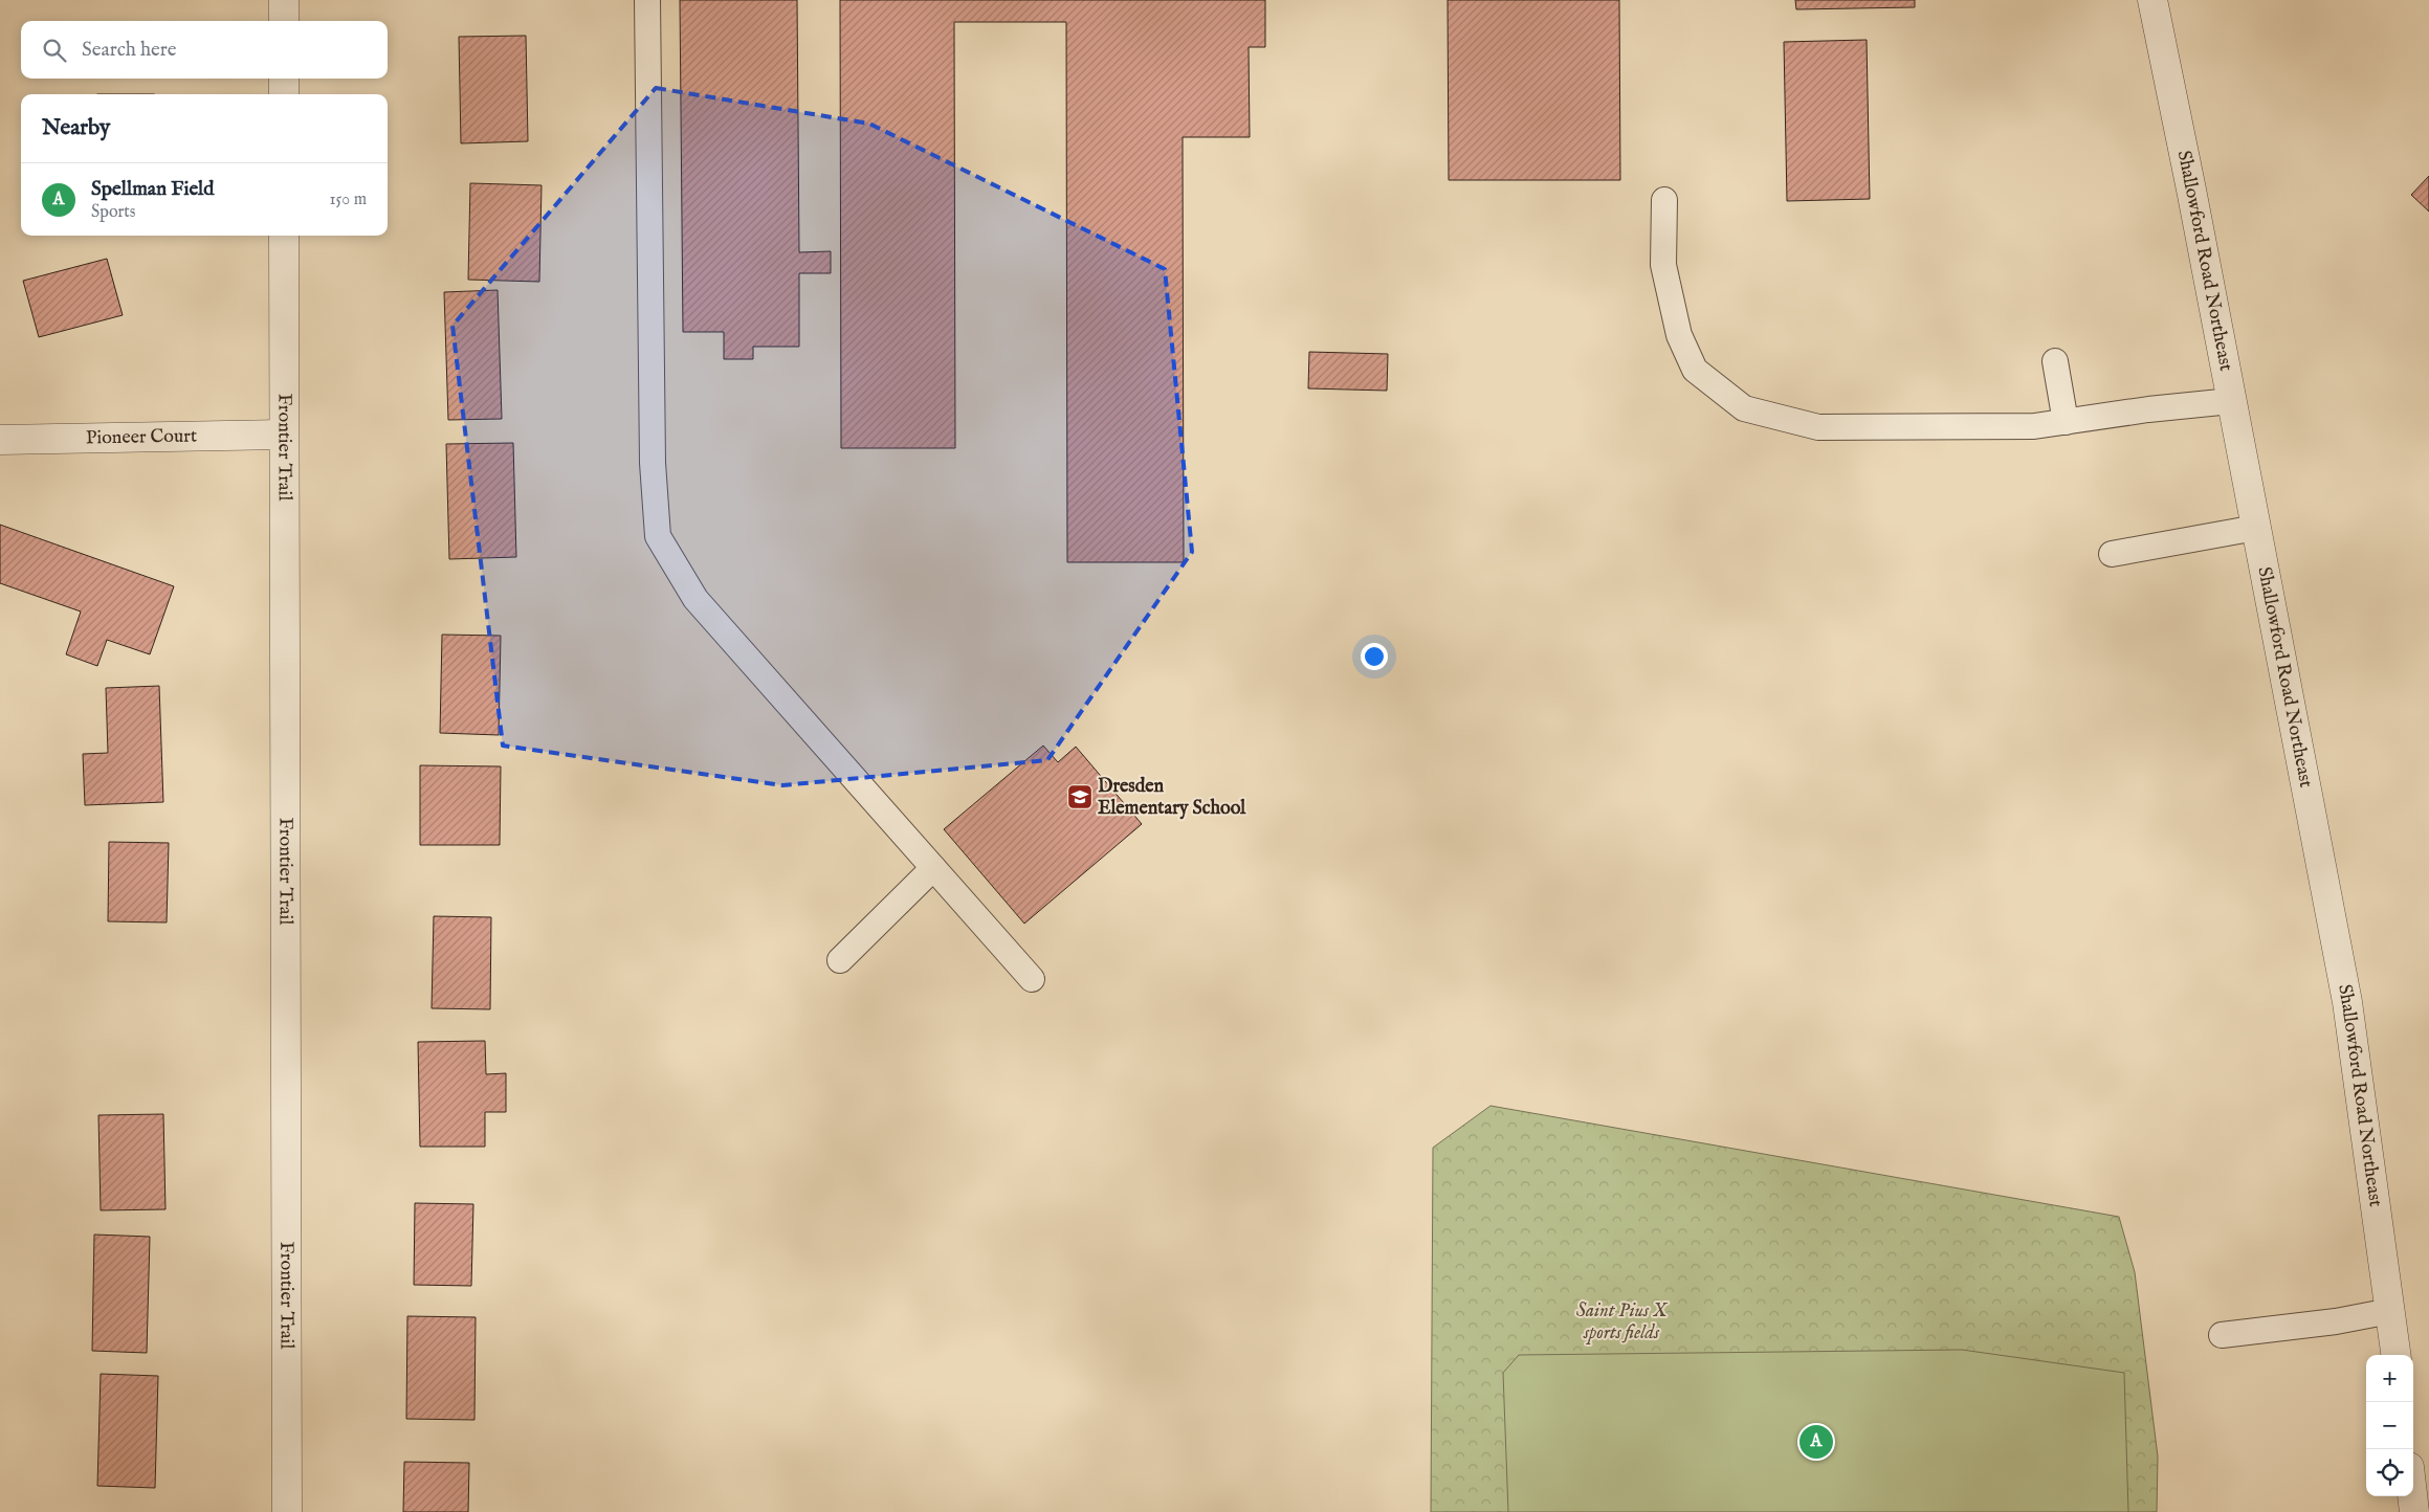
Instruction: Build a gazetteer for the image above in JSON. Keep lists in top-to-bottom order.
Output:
{
  "streets": {
    "street": ["Shallowford Road Northeast", "Pioneer Court", "Frontier Trail"]
  },
  "crossings": [
    ["Pioneer Court", "Frontier Trail"]
  ],
  "parks": ["Saint Pius X sports fields"],
  "places": {
    "school or university": ["Dresden Elementary School"]
  },
  "page": {
    "search": "Search here",
    "heading": "Nearby",
    "list": [
      {
        "mark": "A",
        "name": "Spellman Field",
        "note": "Sports",
        "value": "150 m"
      }
    ],
    "map_buttons": ["+", "−"],
    "pins": "A"
  }
}
